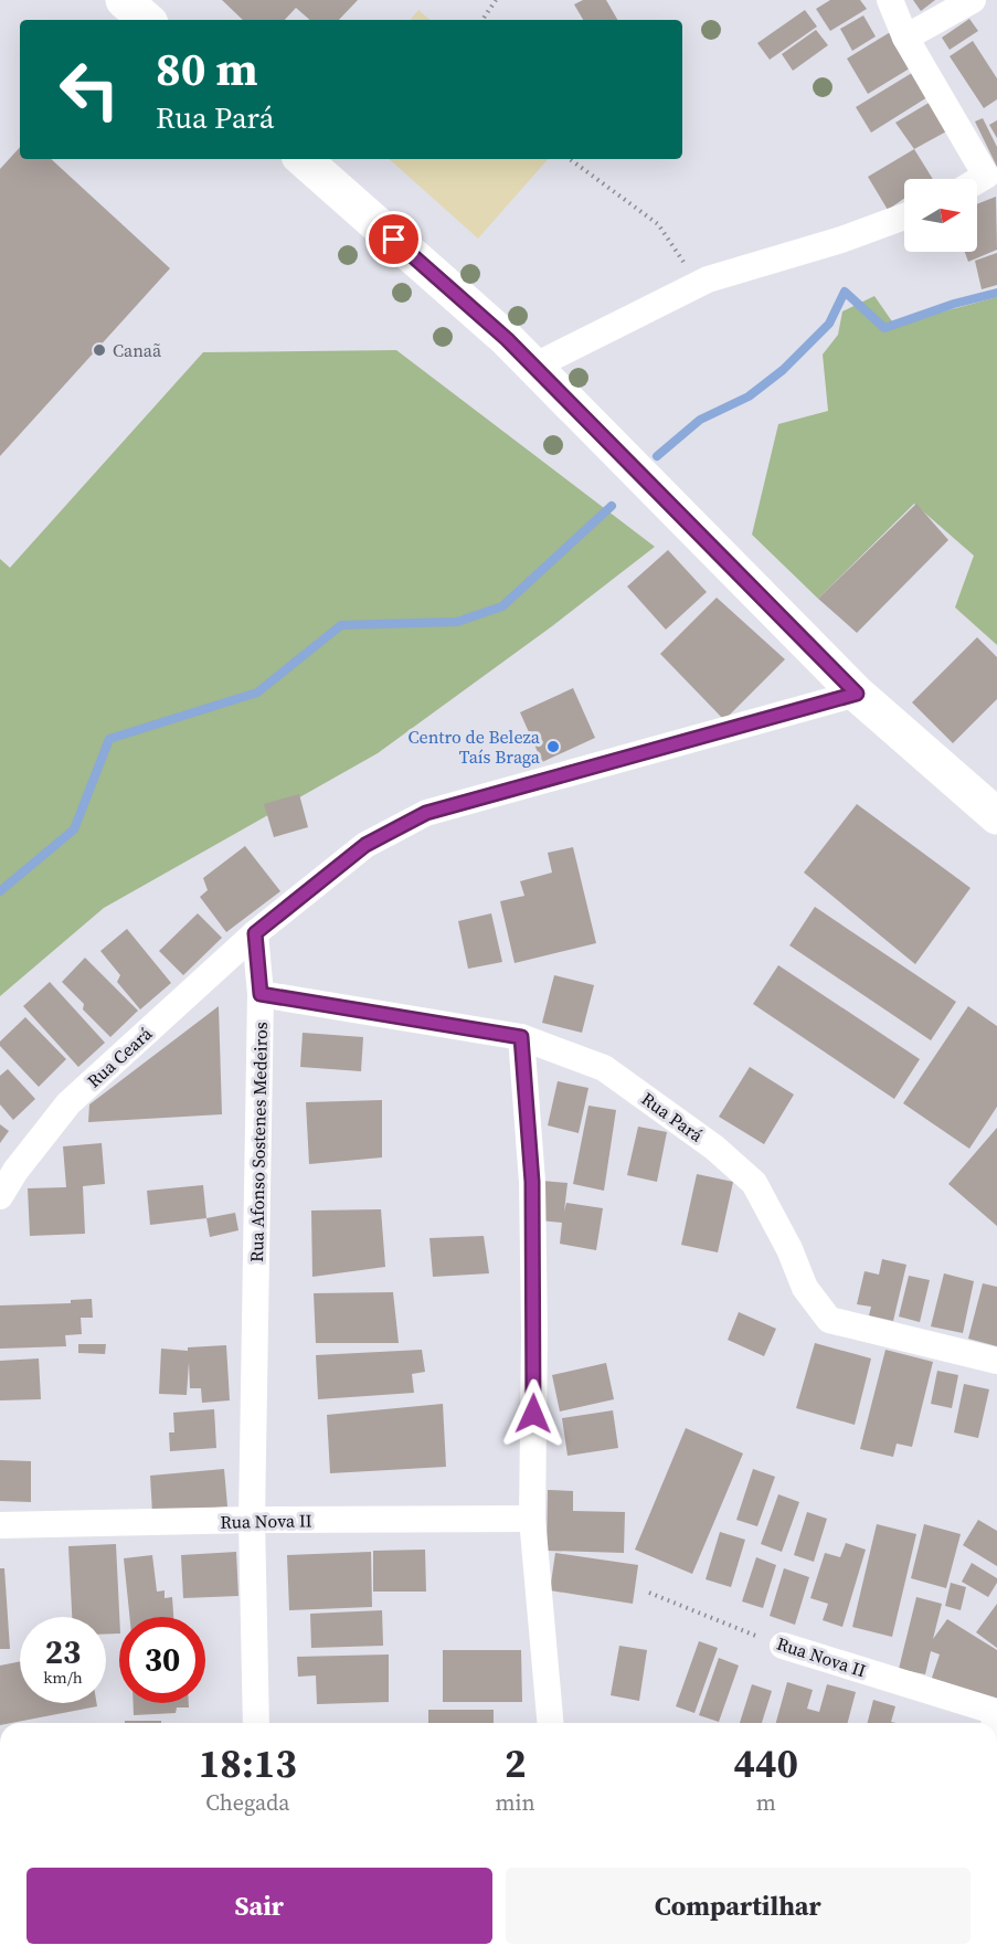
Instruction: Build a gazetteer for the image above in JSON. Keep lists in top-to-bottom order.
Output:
{
  "streets": {
    "street": [
      "Rua Ceará",
      "Rua Pará",
      "Rua Afonso Sostenes Medeiros",
      "Rua Nova II"
    ]
  },
  "crossings": [
    ["Rua Ceará", "Rua Afonso Sostenes Medeiros"],
    ["Rua Pará", "Rua Afonso Sostenes Medeiros"],
    ["Rua Afonso Sostenes Medeiros", "Rua Nova II"]
  ],
  "places": ["Canaã", "Centro de Beleza Taís Braga"],
  "north": "right",
  "page": {
    "turn": ["80 m", "Rua Pará"],
    "speed": "23 km/h",
    "limit": "30",
    "eta": [
      "18:13",
      "Chegada",
      "2",
      "min",
      "440",
      "m"
    ],
    "buttons": ["Sair", "Compartilhar"]
  }
}
